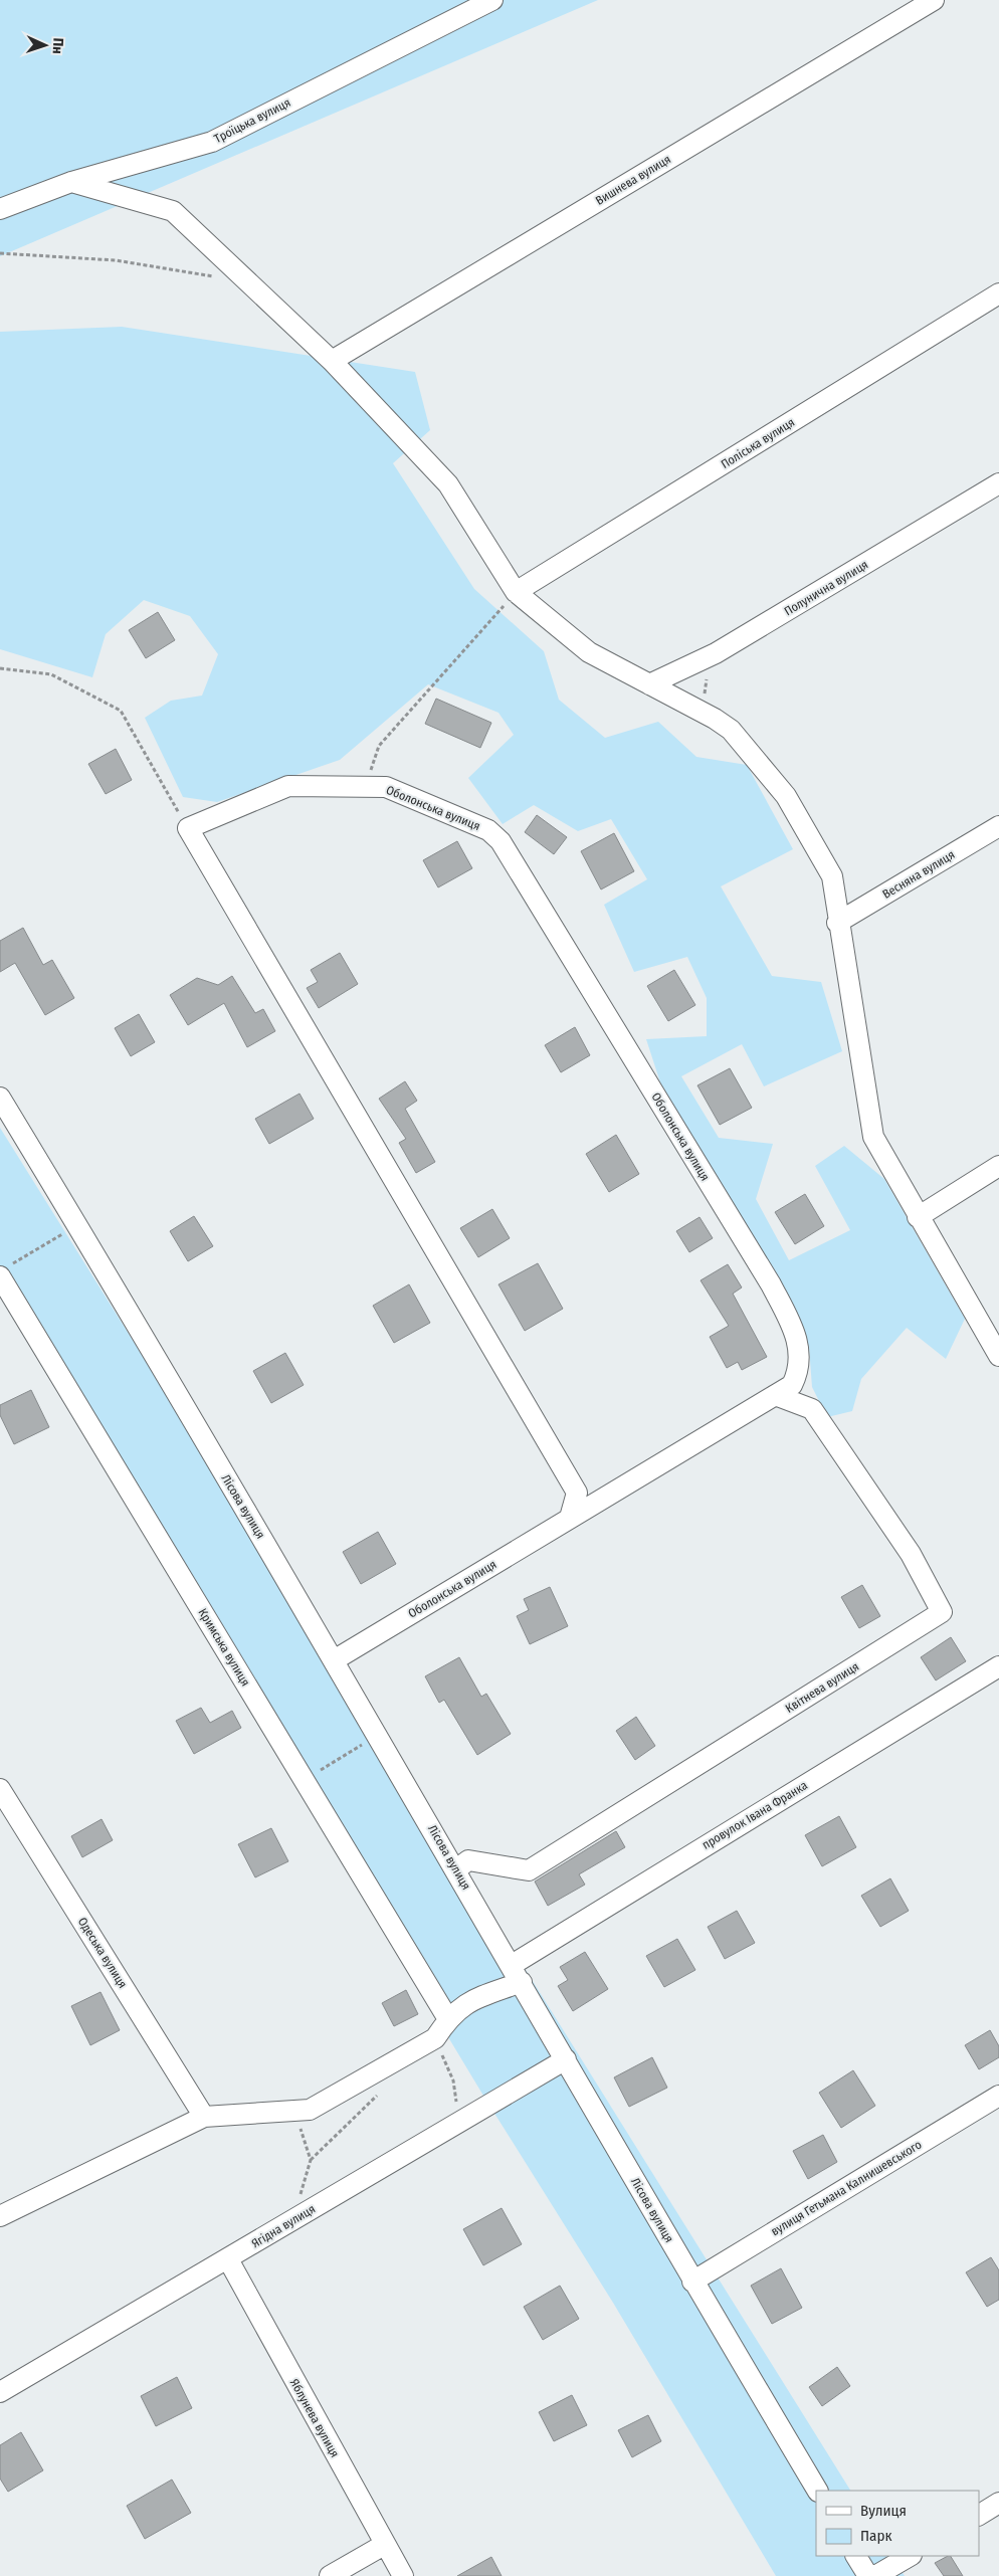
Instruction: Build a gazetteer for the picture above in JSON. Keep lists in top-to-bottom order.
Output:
{
  "streets": {
    "street": [
      "Троїцька вулиця",
      "Вишнева вулиця",
      "Поліська вулиця",
      "Полунична вулиця",
      "Оболонська вулиця",
      "Весняна вулиця",
      "Лісова вулиця",
      "Кримська вулиця",
      "Квітнева вулиця",
      "провулок Івана Франка",
      "Одеська вулиця",
      "вулиця Гетьмана Калнишевського",
      "Ягідна вулиця",
      "Яблунева вулиця"
    ]
  },
  "crossings": [
    ["Оболонська вулиця", "Лісова вулиця"],
    ["Оболонська вулиця", "Квітнева вулиця"],
    ["Лісова вулиця", "Квітнева вулиця"],
    ["Лісова вулиця", "провулок Івана Франка"],
    ["Лісова вулиця", "вулиця Гетьмана Калнишевського"],
    ["Лісова вулиця", "Ягідна вулиця"],
    ["Кримська вулиця", "провулок Івана Франка"],
    ["Ягідна вулиця", "Яблунева вулиця"]
  ],
  "legend": ["Вулиця", "Парк"],
  "north": "right"
}
